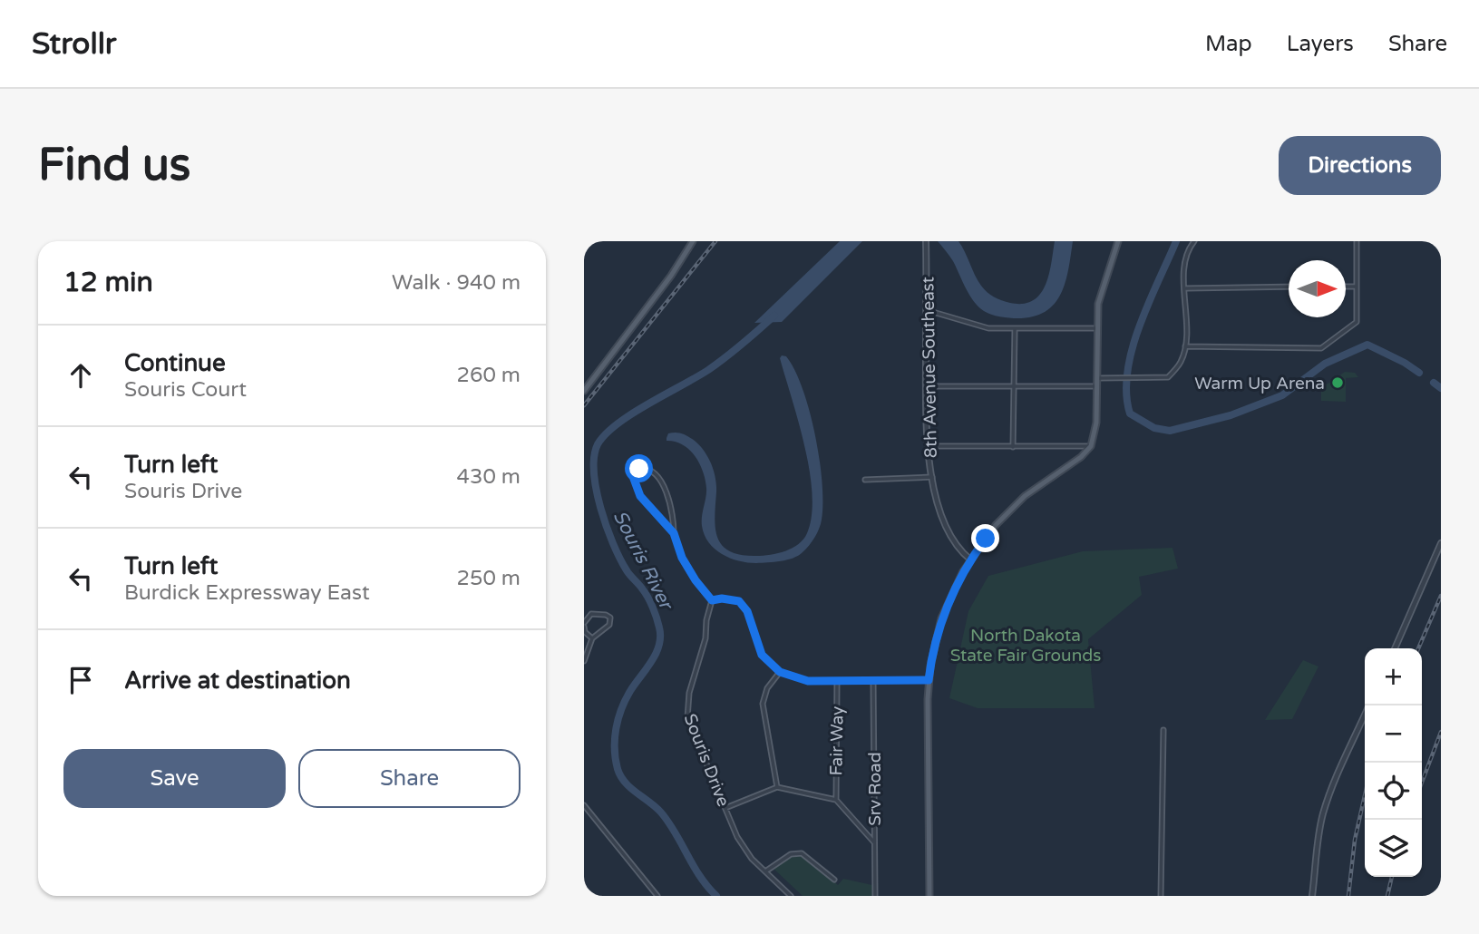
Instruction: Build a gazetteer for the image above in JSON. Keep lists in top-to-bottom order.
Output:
{
  "streets": {
    "street": [
      "8th Avenue Southeast",
      "Fair Way",
      "Souris Drive",
      "Srv Road"
    ]
  },
  "water": ["Souris River"],
  "parks": ["North Dakota State Fair Grounds"],
  "places": ["Warm Up Arena"],
  "north": "right",
  "page": {
    "header": "Strollr",
    "nav": ["Map", "Layers", "Share"],
    "buttons": [
      "Directions",
      ["Save", "Share"]
    ],
    "title": "Find us",
    "heading": ["12 min", "Walk · 940 m"],
    "list": [
      ["Continue", "Souris Court", "260 m"],
      ["Turn left", "Souris Drive", "430 m"],
      ["Turn left", "Burdick Expressway East", "250 m"],
      "Arrive at destination"
    ],
    "map_buttons": ["+", "−"]
  }
}
